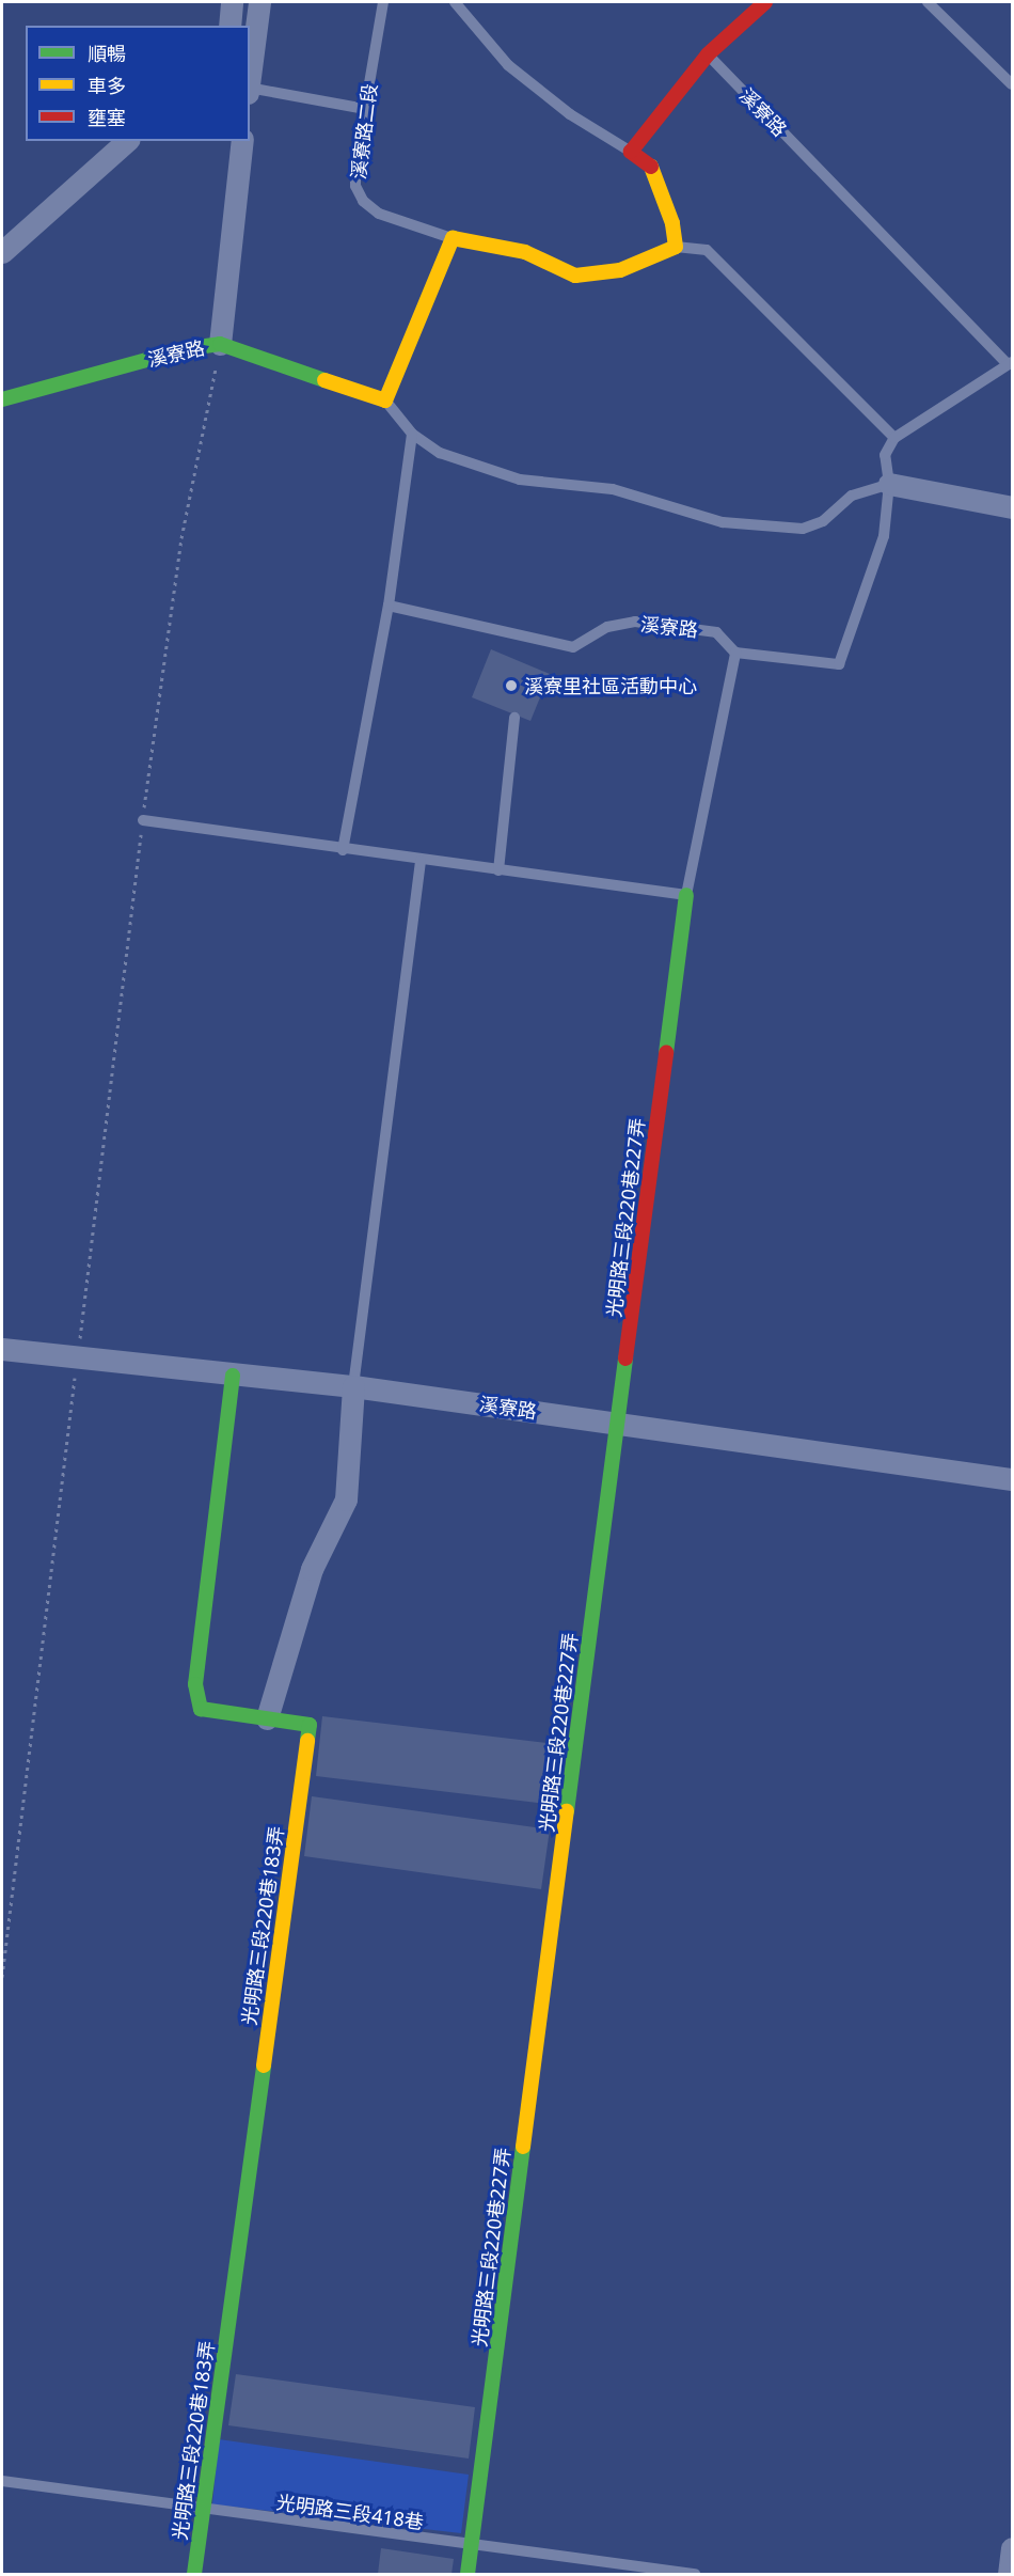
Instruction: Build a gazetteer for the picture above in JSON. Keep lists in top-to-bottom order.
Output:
{
  "streets": {
    "street": ["溪寮路", "光明路三段220巷227弄", "光明路三段220巷183弄"],
    "lane": ["溪寮路二段", "光明路三段418巷"]
  },
  "crossings": [
    ["溪寮路", "光明路三段220巷227弄"],
    ["溪寮路", "光明路三段220巷183弄"],
    ["光明路三段220巷227弄", "光明路三段418巷"],
    ["光明路三段220巷183弄", "光明路三段418巷"]
  ],
  "places": ["溪寮里社區活動中心"],
  "legend": ["順暢", "車多", "壅塞"]
}
